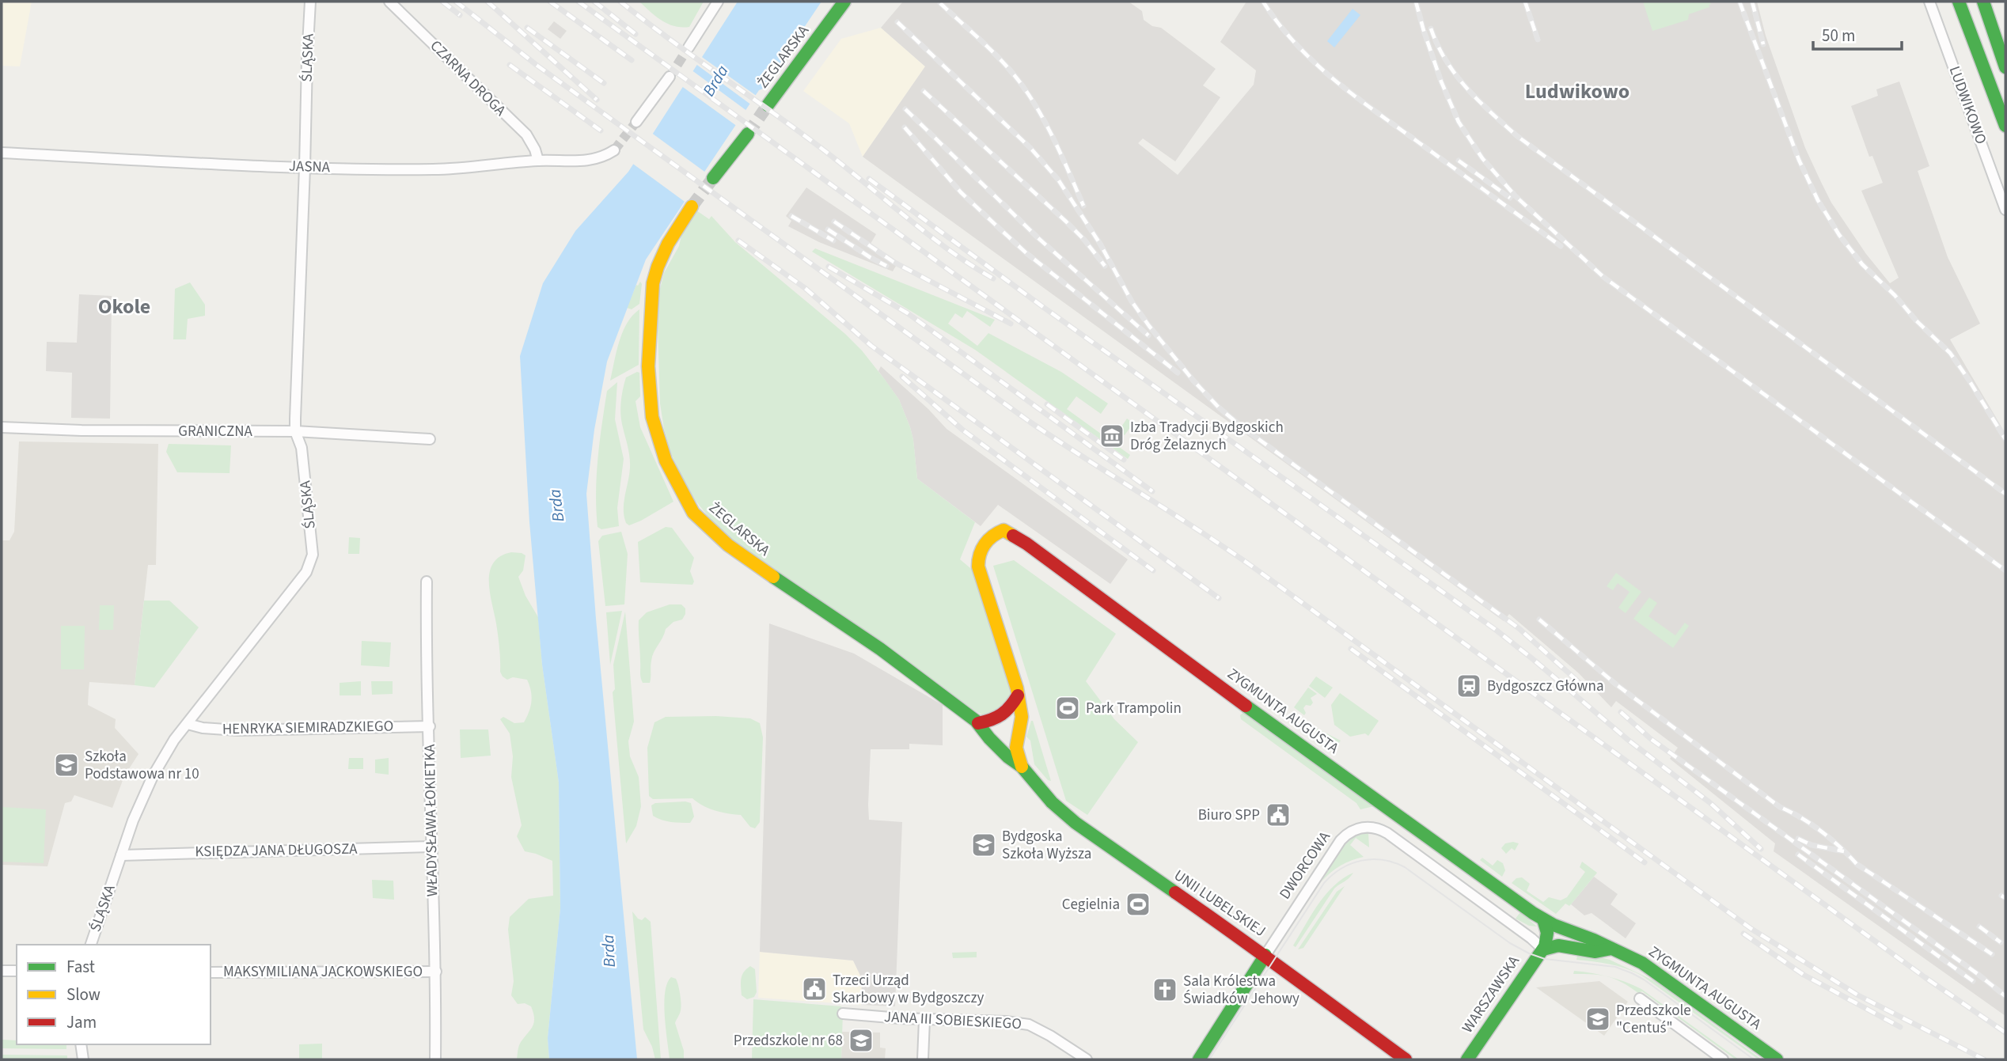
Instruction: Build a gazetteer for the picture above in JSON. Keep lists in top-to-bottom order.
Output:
{
  "streets": {
    "street": [
      "ŻEGLARSKA",
      "ŚLĄSKA",
      "CZARNA DROGA",
      "LUDWIKOWO",
      "JASNA",
      "GRANICZNA",
      "ZYGMUNTA AUGUSTA",
      "HENRYKA SIEMIRADZKIEGO",
      "WŁADYSŁAWA ŁOKIETKA",
      "KSIĘDZA JANA DŁUGOSZA",
      "DWORCOWA",
      "UNII LUBELSKIEJ",
      "MAKSYMILIANA JACKOWSKIEGO",
      "WARSZAWSKA",
      "JANA III SOBIESKIEGO"
    ]
  },
  "crossings": [
    ["ŻEGLARSKA", "UNII LUBELSKIEJ"],
    ["ŚLĄSKA", "JASNA"],
    ["ŚLĄSKA", "GRANICZNA"],
    ["ŚLĄSKA", "HENRYKA SIEMIRADZKIEGO"],
    ["ŚLĄSKA", "KSIĘDZA JANA DŁUGOSZA"],
    ["CZARNA DROGA", "JASNA"],
    ["ZYGMUNTA AUGUSTA", "DWORCOWA"],
    ["ZYGMUNTA AUGUSTA", "WARSZAWSKA"],
    ["HENRYKA SIEMIRADZKIEGO", "WŁADYSŁAWA ŁOKIETKA"],
    ["WŁADYSŁAWA ŁOKIETKA", "KSIĘDZA JANA DŁUGOSZA"],
    ["WŁADYSŁAWA ŁOKIETKA", "MAKSYMILIANA JACKOWSKIEGO"],
    ["DWORCOWA", "UNII LUBELSKIEJ"],
    ["DWORCOWA", "WARSZAWSKA"]
  ],
  "districts": ["Ludwikowo", "Okole"],
  "water": ["Brda"],
  "places": {
    "museum": ["Izba Tradycji Bydgoskich Dróg Żelaznych"],
    "station": ["Bydgoszcz Główna"],
    "sports": ["Park Trampolin", "Cegielnia"],
    "school or university": [
      "Szkoła Podstawowa nr 10",
      "Bydgoska Szkoła Wyższa",
      "Przedszkole \"Centuś\"",
      "Przedszkole nr 68"
    ],
    "public building": ["Biuro SPP", "Trzeci Urząd Skarbowy w Bydgoszczy"],
    "church": ["Sala Królestwa Świadków Jehowy"]
  },
  "legend": ["Fast", "Slow", "Jam"],
  "scale_bar": "50 m"
}
